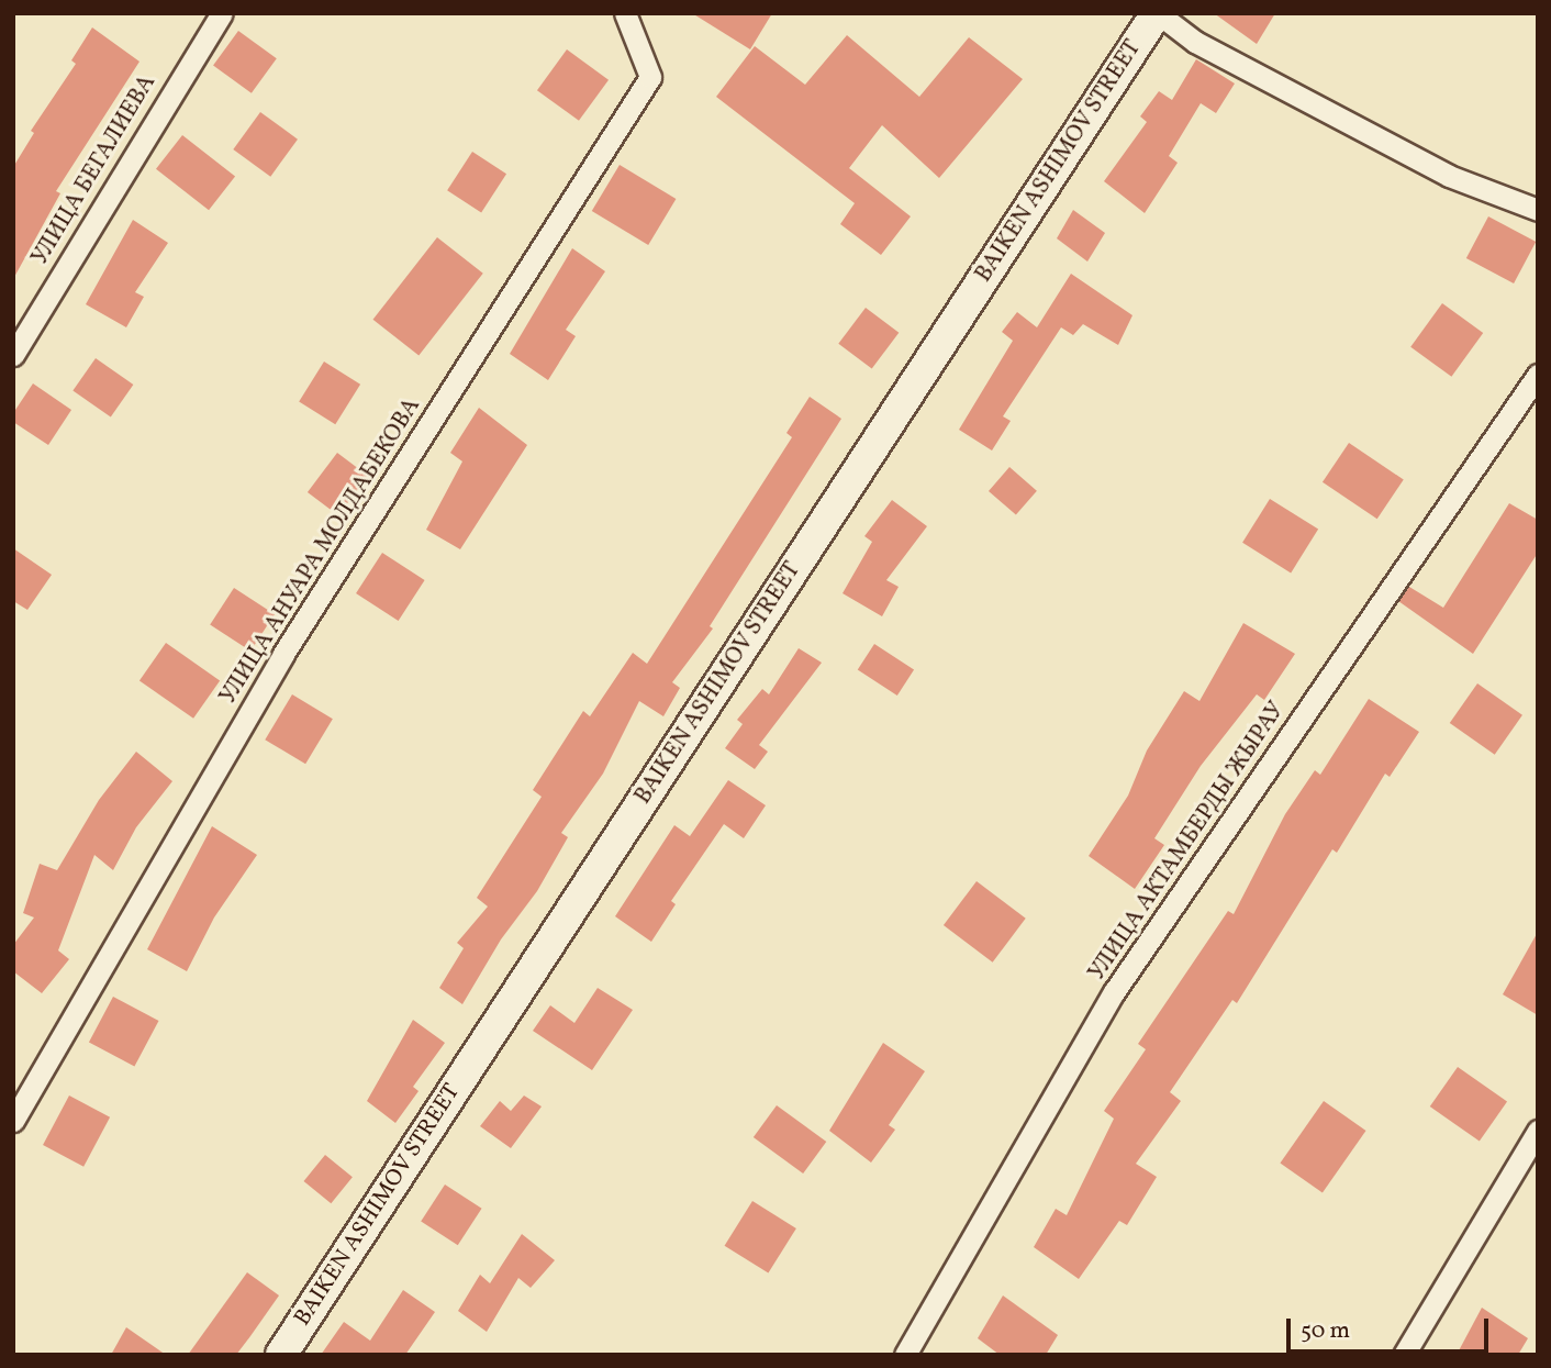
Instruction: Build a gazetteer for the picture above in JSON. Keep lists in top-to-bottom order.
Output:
{
  "streets": {
    "main road": ["BAIKEN ASHIMOV STREET"],
    "street": ["УЛИЦА БЕГАЛИЕВА", "УЛИЦА АНУАРА МОЛДАБЕКОВА", "УЛИЦА АКТАМБЕРДЫ ЖЫРАУ"]
  },
  "scale_bar": "50 m"
}
